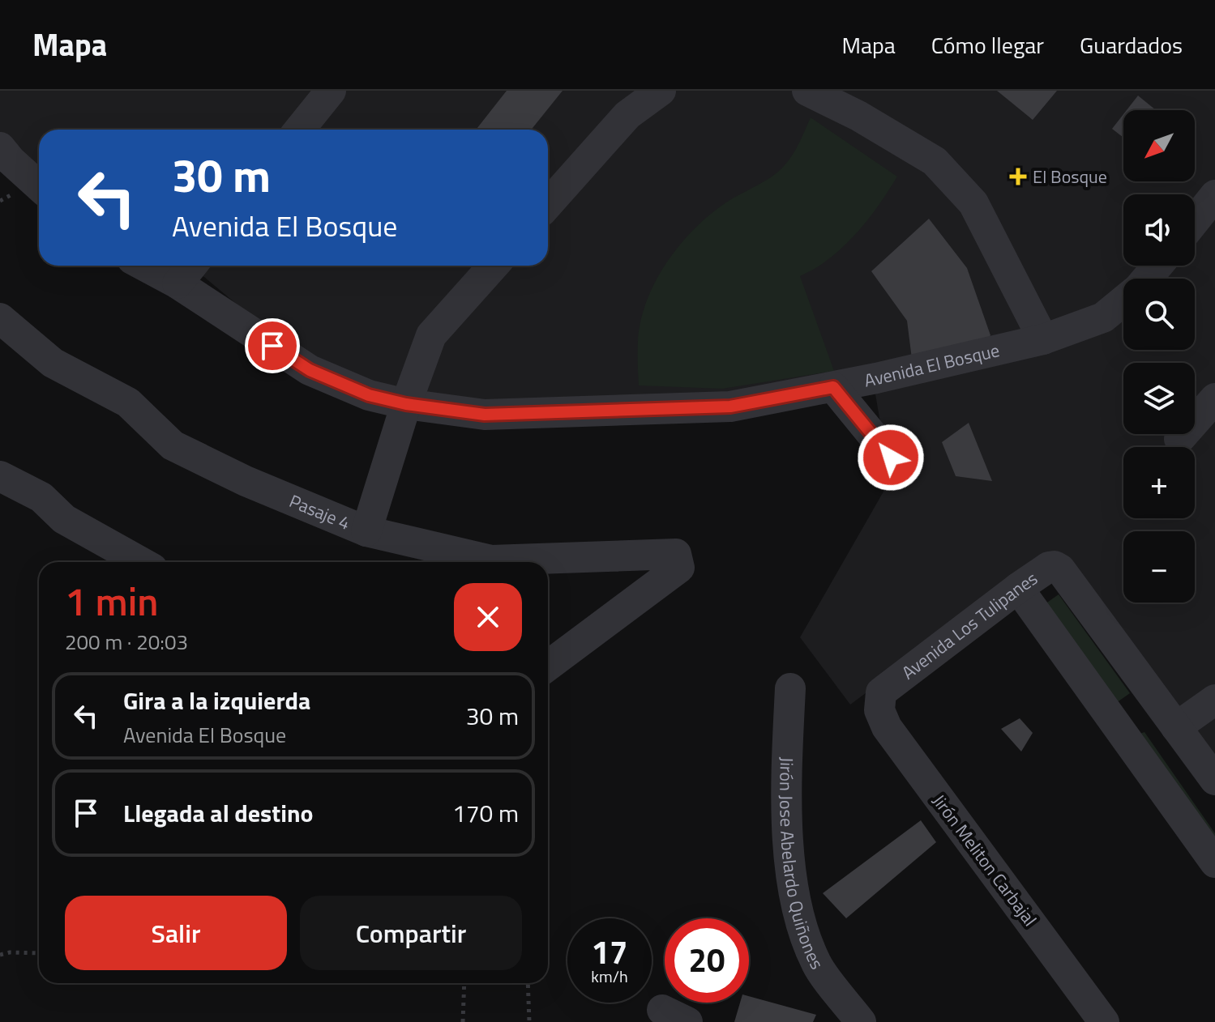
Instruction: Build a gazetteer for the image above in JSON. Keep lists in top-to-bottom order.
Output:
{
  "streets": {
    "street": [
      "Avenida El Bosque",
      "Pasaje 4",
      "Avenida Los Tulipanes",
      "Jirón Meliton Carbajal",
      "Jirón Jose Abelardo Quiñones"
    ]
  },
  "crossings": [
    ["Avenida Los Tulipanes", "Jirón Meliton Carbajal"]
  ],
  "places": {
    "health": ["El Bosque"]
  },
  "north": "bottom left",
  "page": {
    "header": "Mapa",
    "nav": ["Mapa", "Cómo llegar", "Guardados"],
    "map_buttons": ["+", "−"],
    "turn": ["30 m", "Avenida El Bosque"],
    "heading": ["1 min", "200 m · 20:03"],
    "list": [
      {
        "name": "Gira a la izquierda",
        "note": "Avenida El Bosque",
        "value": "30 m"
      },
      {
        "name": "Llegada al destino",
        "value": "170 m"
      }
    ],
    "buttons": ["Salir", "Compartir"],
    "speed": "17 km/h",
    "limit": "20"
  }
}
